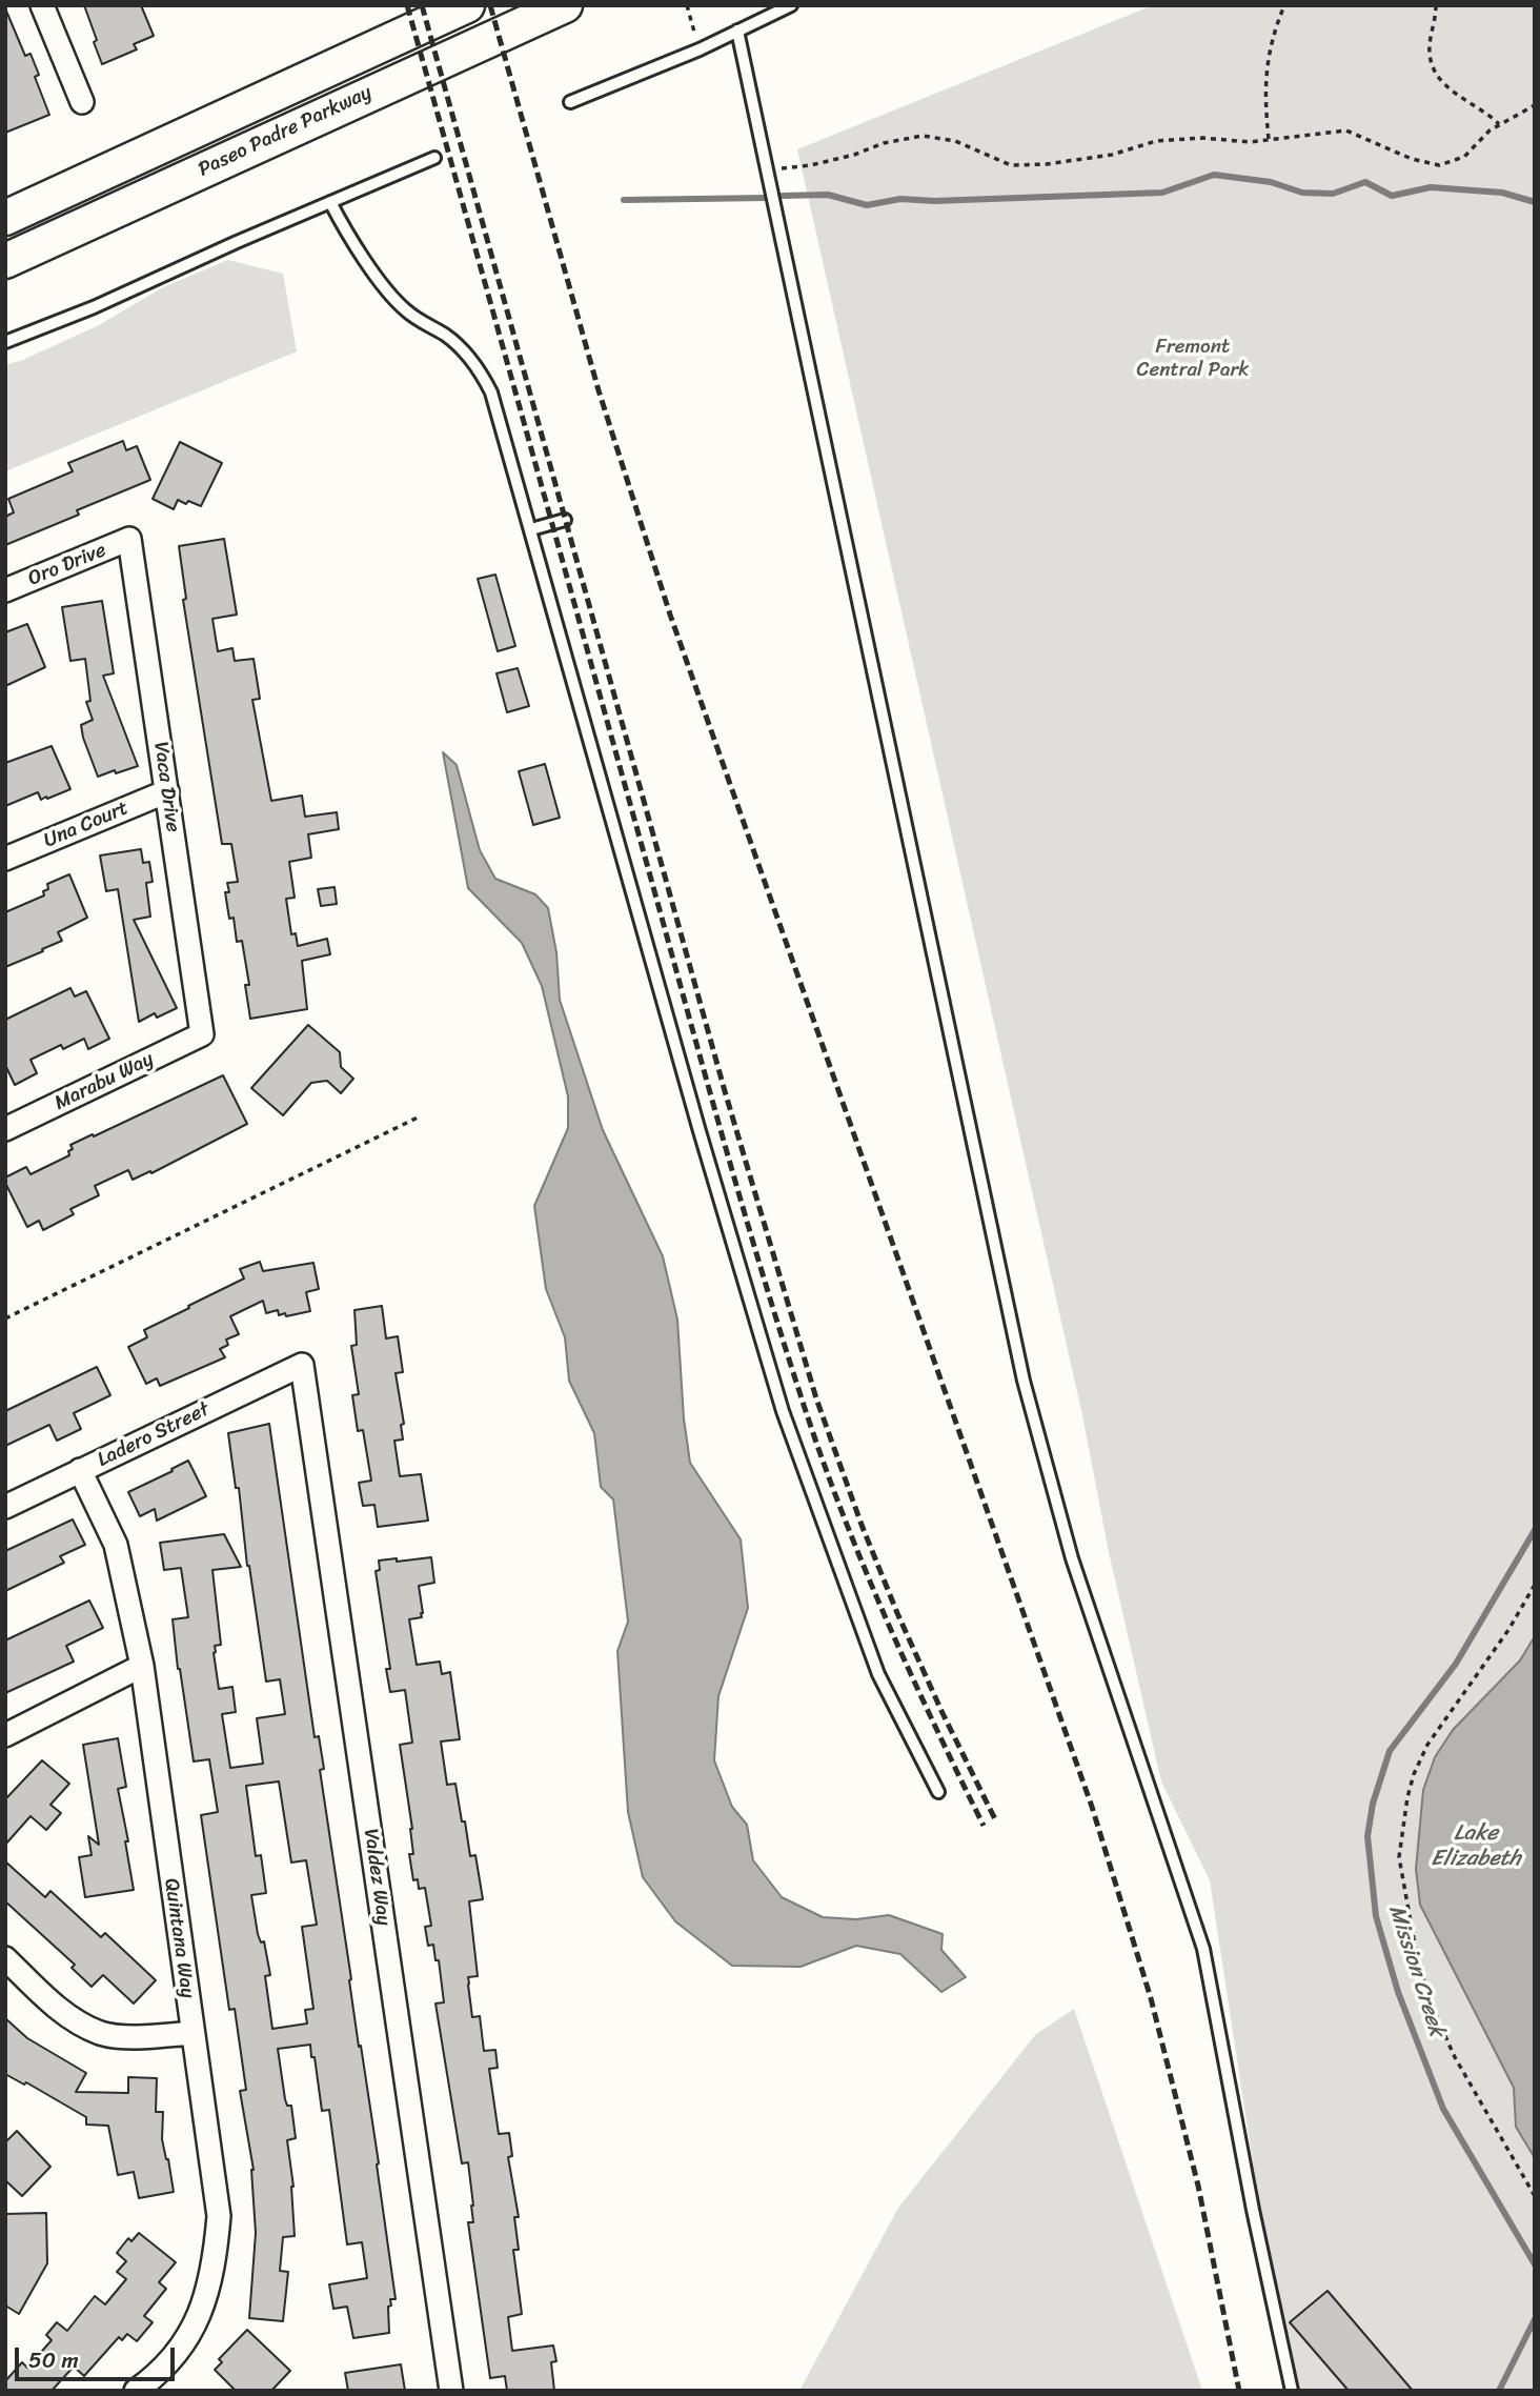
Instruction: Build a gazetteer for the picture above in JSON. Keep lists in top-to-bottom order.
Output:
{
  "streets": {
    "main road": ["Paseo Padre Parkway"],
    "street": [
      "Oro Drive",
      "Vaca Drive",
      "Una Court",
      "Marabu Way",
      "Ladero Street",
      "Valdez Way",
      "Quintana Way"
    ]
  },
  "crossings": [
    ["Oro Drive", "Vaca Drive"],
    ["Vaca Drive", "Una Court"],
    ["Vaca Drive", "Marabu Way"],
    ["Ladero Street", "Valdez Way"],
    ["Ladero Street", "Quintana Way"]
  ],
  "water": ["Lake Elizabeth", "Mission Creek"],
  "parks": ["Fremont Central Park"],
  "scale_bar": "50 m"
}
